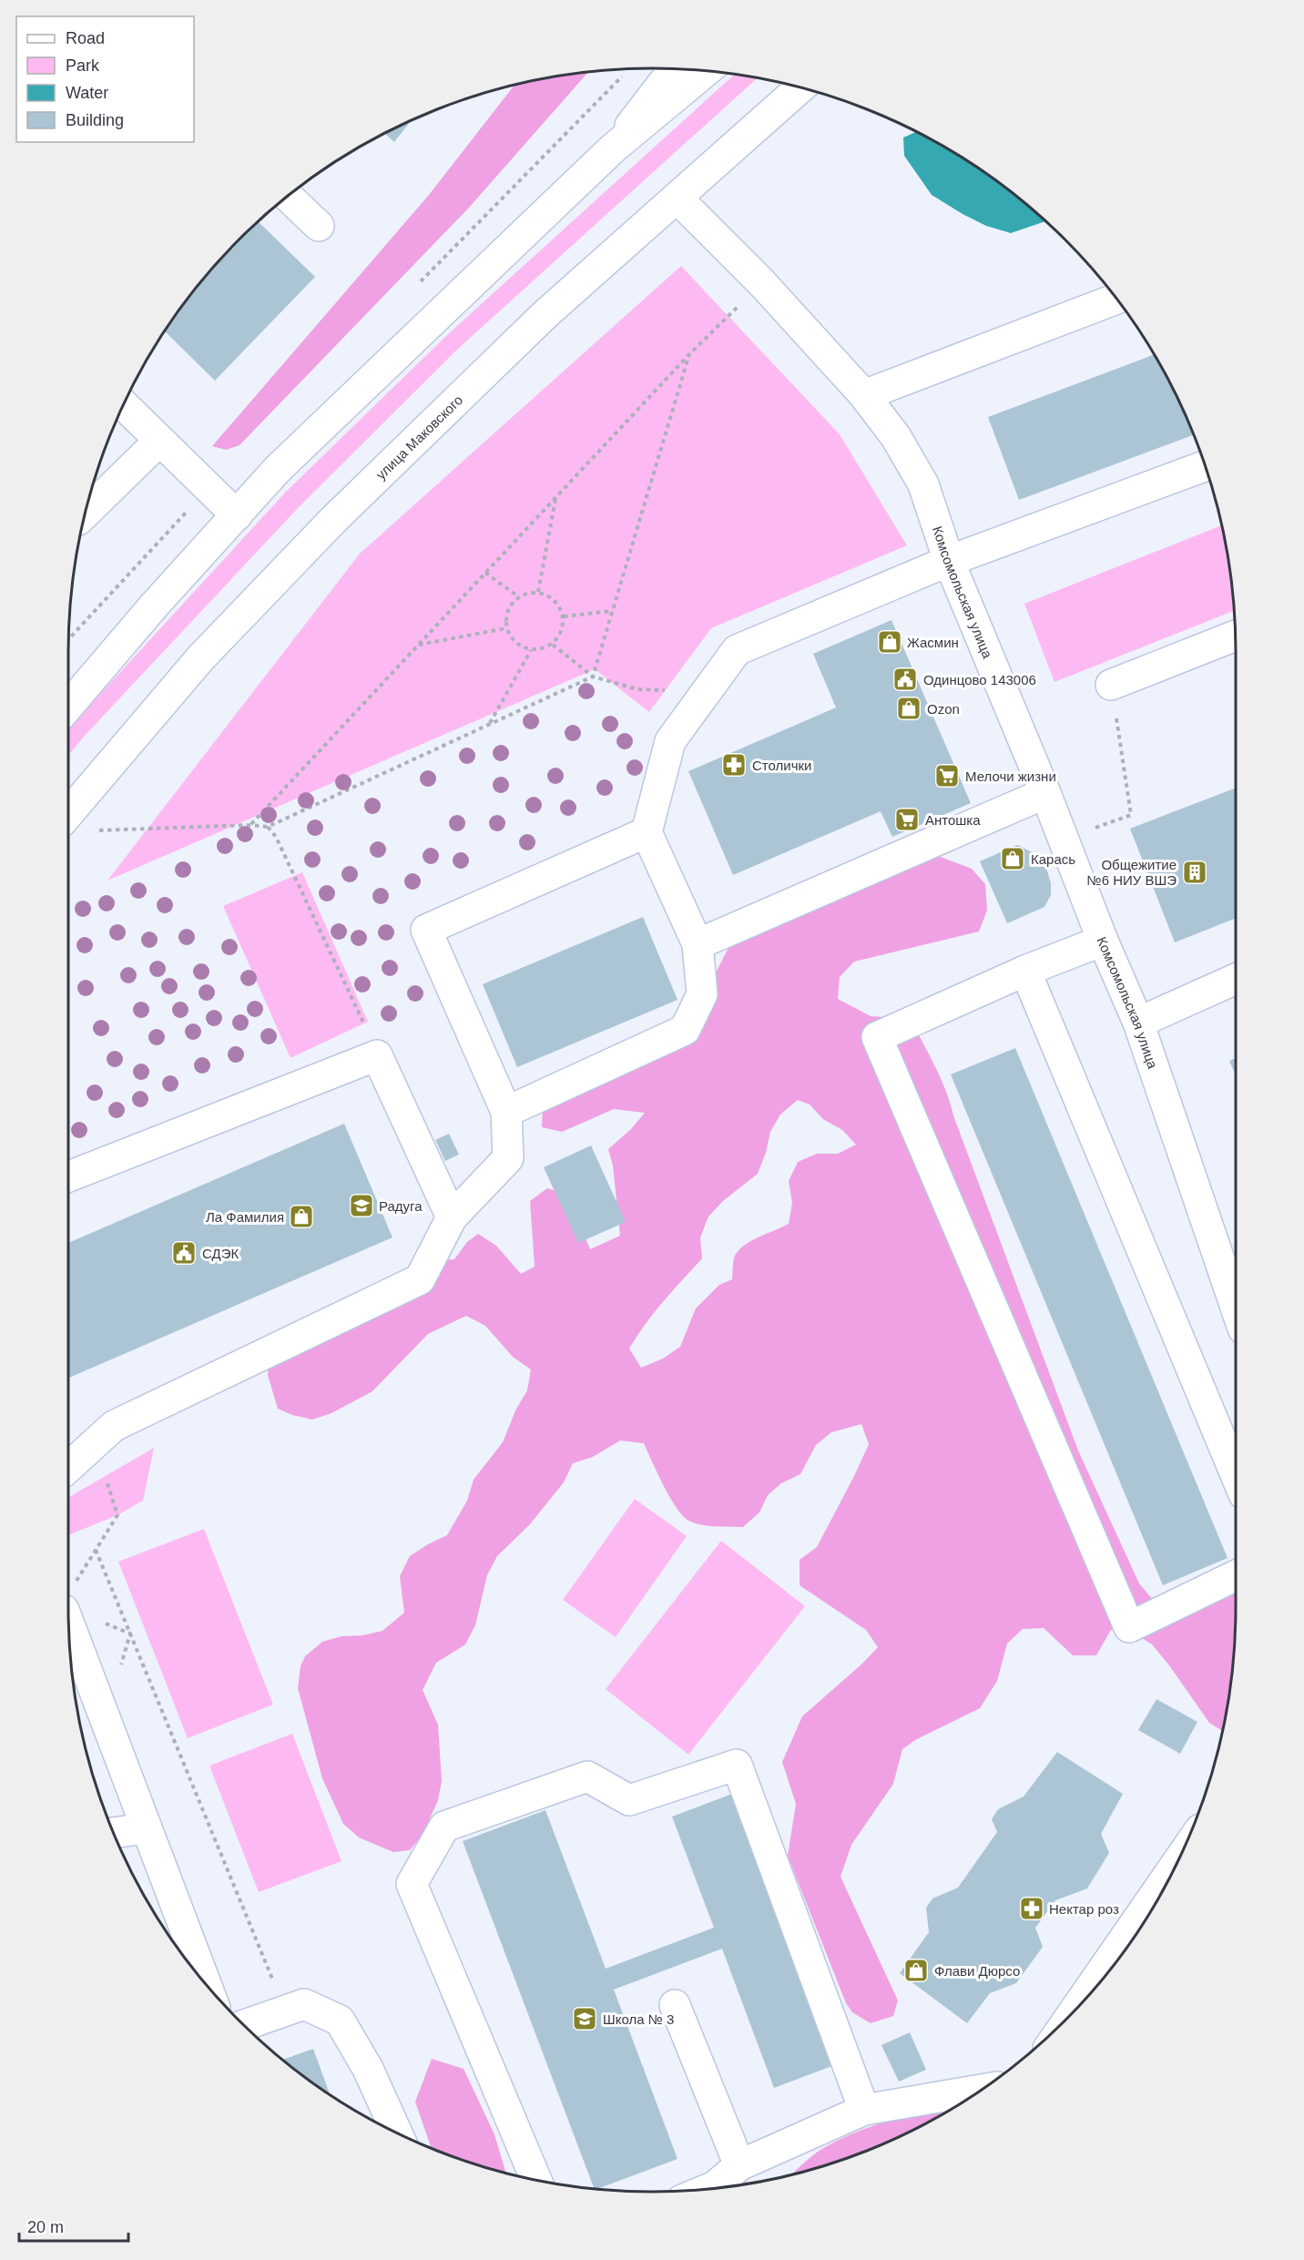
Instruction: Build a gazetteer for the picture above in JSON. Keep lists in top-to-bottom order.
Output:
{
  "streets": {
    "main road": ["улица Маковского", "Комсомольская улица"]
  },
  "crossings": [
    ["улица Маковского", "Комсомольская улица"]
  ],
  "places": {
    "shop": [
      "Жасмин",
      "Ozon",
      "Карась",
      "Ла Фамилия",
      "Флави Дюрсо"
    ],
    "public building": ["Одинцово 143006", "СДЭК"],
    "pharmacy": ["Столички", "Нектар роз"],
    "supermarket": ["Мелочи жизни", "Антошка"],
    "building": ["Общежитие №6 НИУ ВШЭ"],
    "school or university": ["Радуга", "Школа № 3"]
  },
  "legend": [
    "Road",
    "Park",
    "Water",
    "Building"
  ],
  "scale_bar": "20 m"
}
